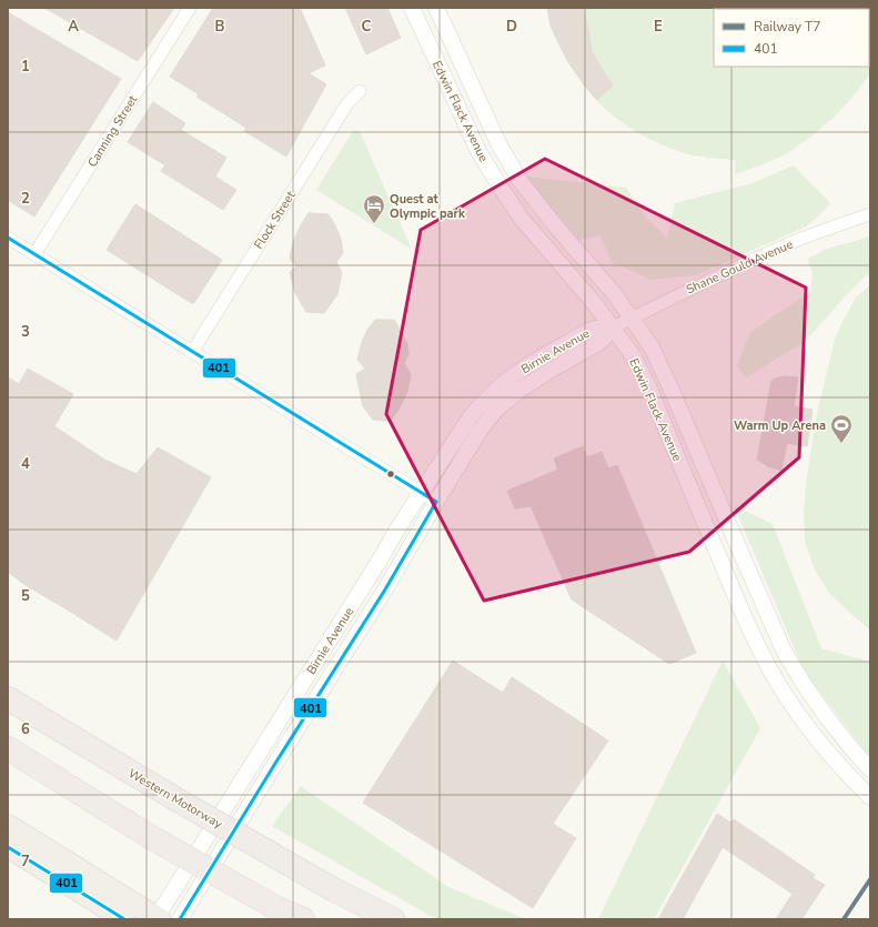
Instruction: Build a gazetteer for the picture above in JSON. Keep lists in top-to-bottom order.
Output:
{
  "streets": {
    "highway": ["Western Motorway"],
    "street": [
      "Edwin Flack Avenue",
      "Canning Street",
      "Flock Street",
      "Shane Gould Avenue",
      "Birnie Avenue"
    ]
  },
  "crossings": [
    ["Edwin Flack Avenue", "Shane Gould Avenue"],
    ["Edwin Flack Avenue", "Birnie Avenue"],
    ["Shane Gould Avenue", "Birnie Avenue"]
  ],
  "places": {
    "hotel": ["Quest at Olympic park"],
    "sports": ["Warm Up Arena"]
  },
  "lines": ["transit line 401", "rail line T7"],
  "legend": ["Railway T7", "401"],
  "grid": {
    "columns": [
      "A",
      "B",
      "C",
      "D",
      "E"
    ],
    "rows": [
      "1",
      "2",
      "3",
      "4",
      "5",
      "6",
      "7"
    ]
  }
}
